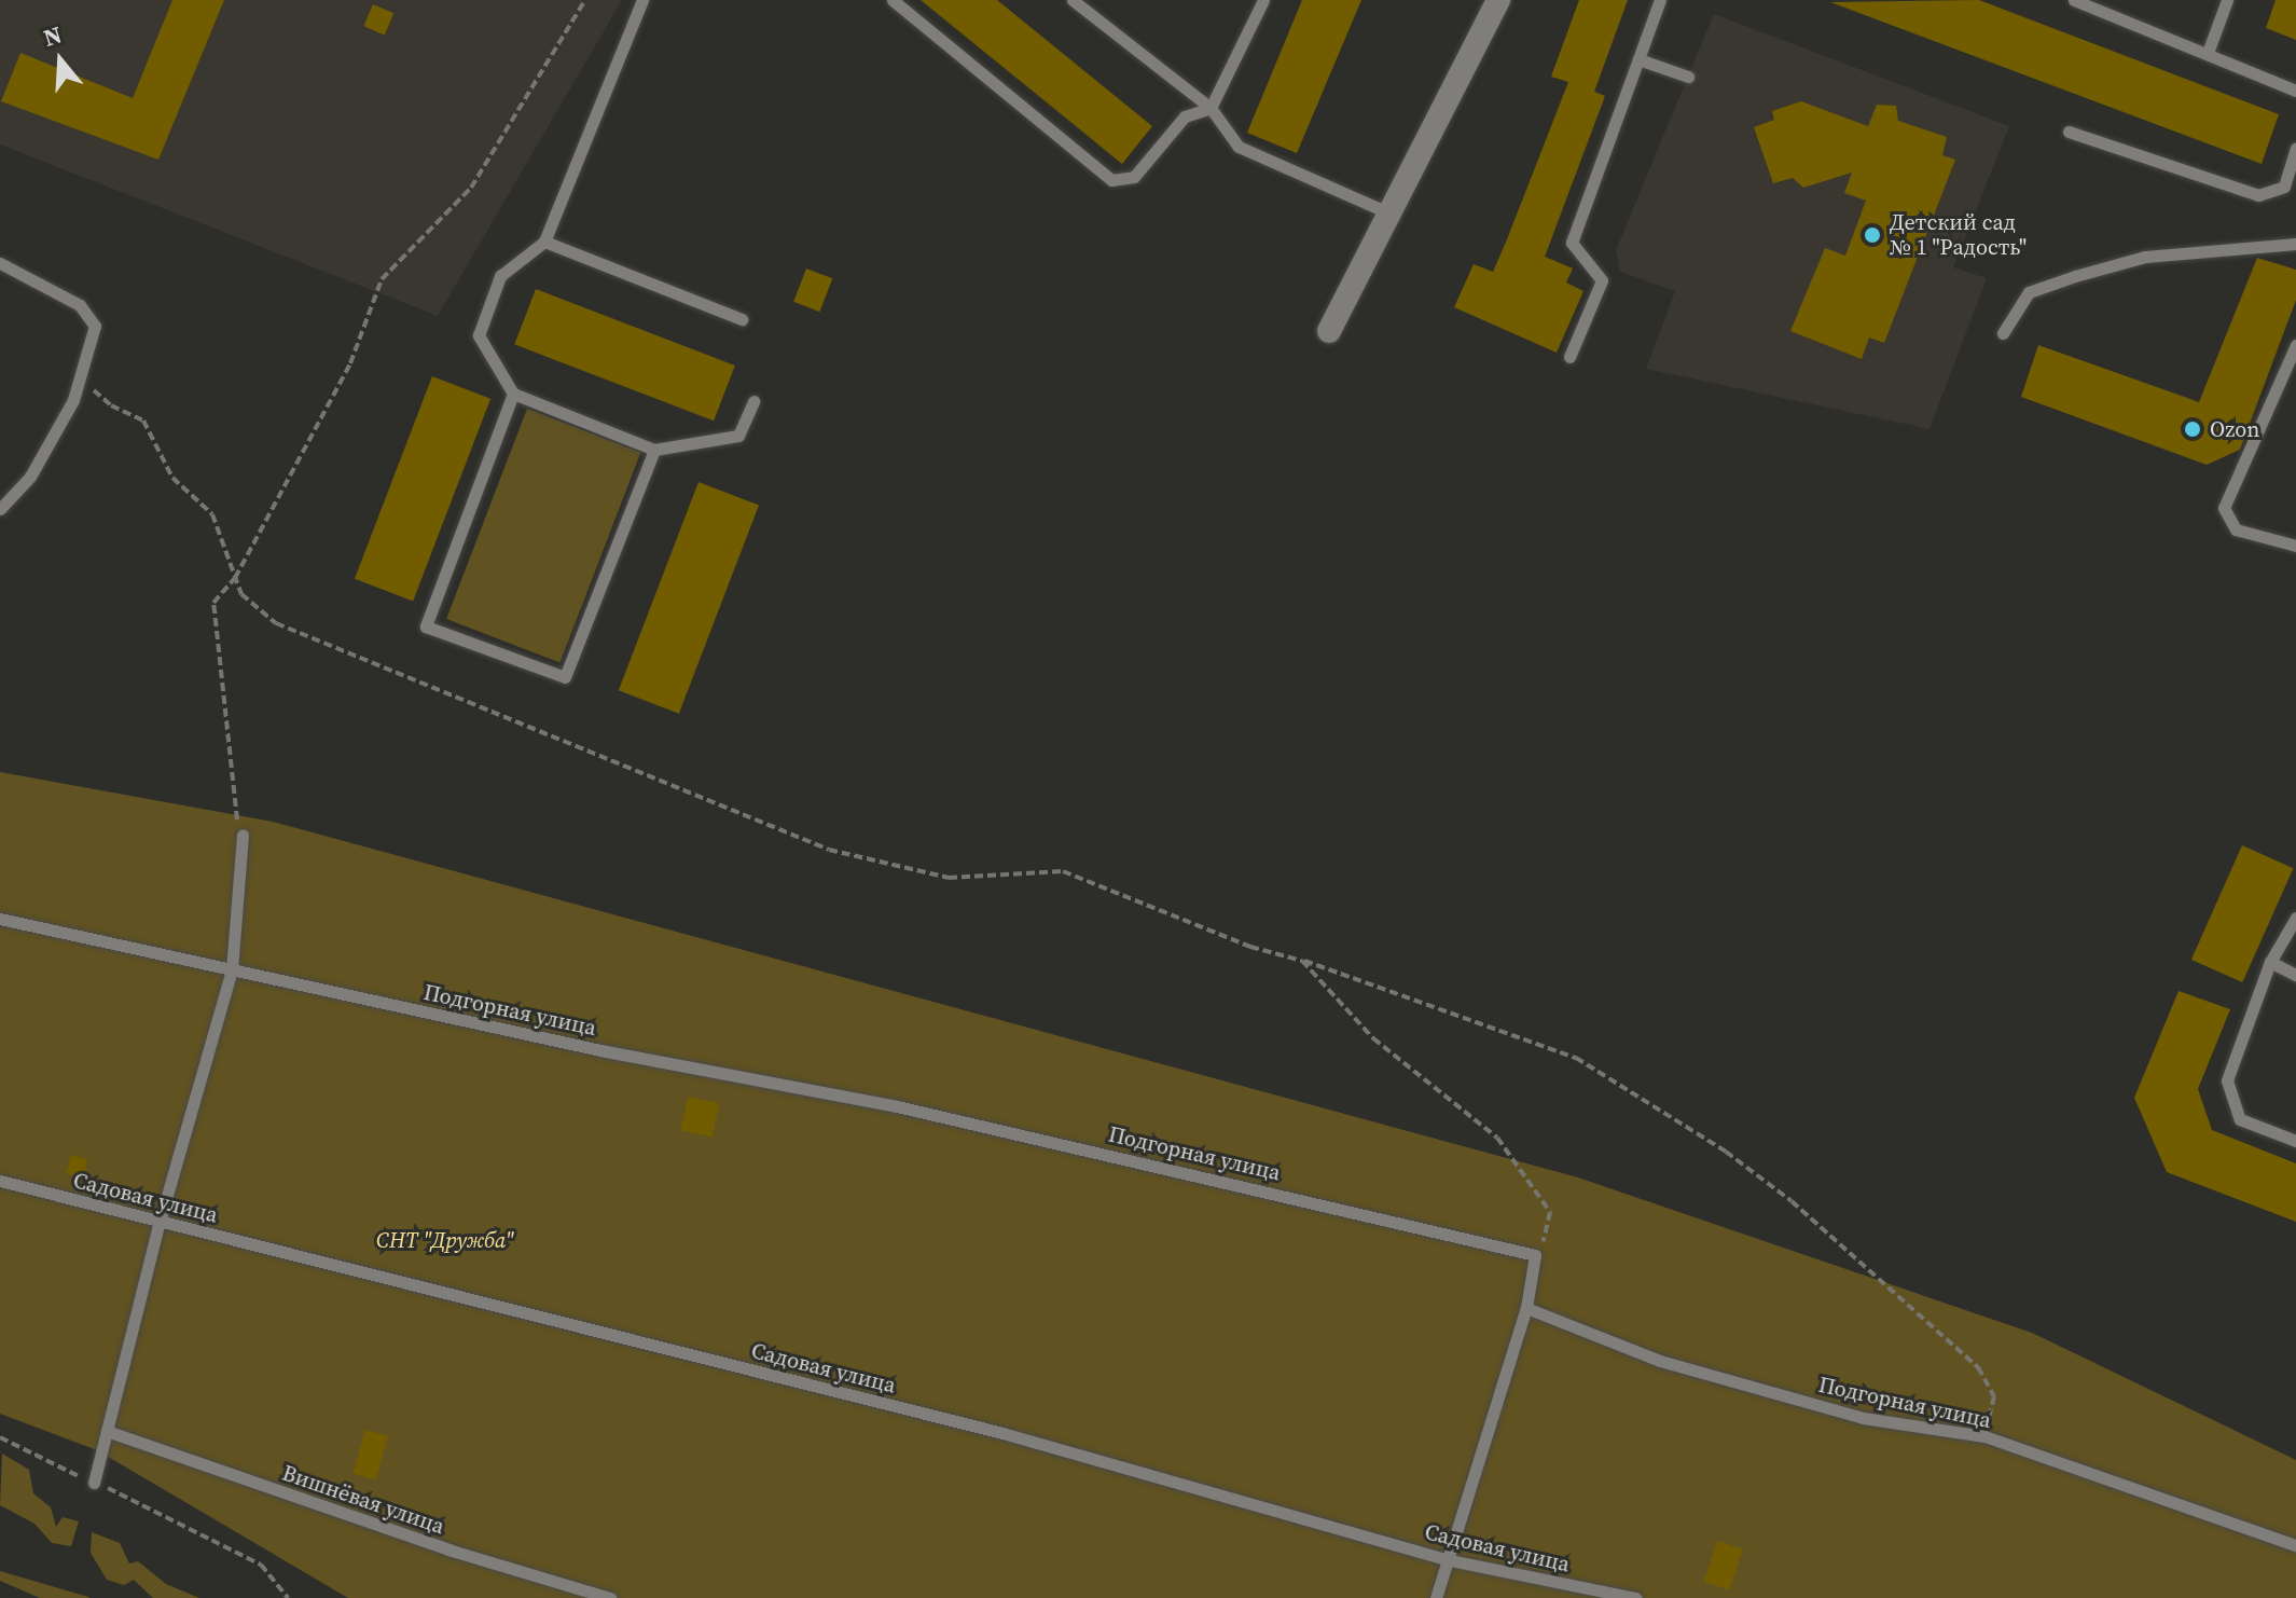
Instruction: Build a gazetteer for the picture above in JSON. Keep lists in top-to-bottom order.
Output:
{
  "streets": {
    "lane": ["Подгорная улица", "Садовая улица", "Вишнёвая улица"]
  },
  "parks": ["СНТ \"Дружба\""],
  "places": ["Детский сад № 1 \"Радость\"", "Ozon"],
  "north": "top"
}
